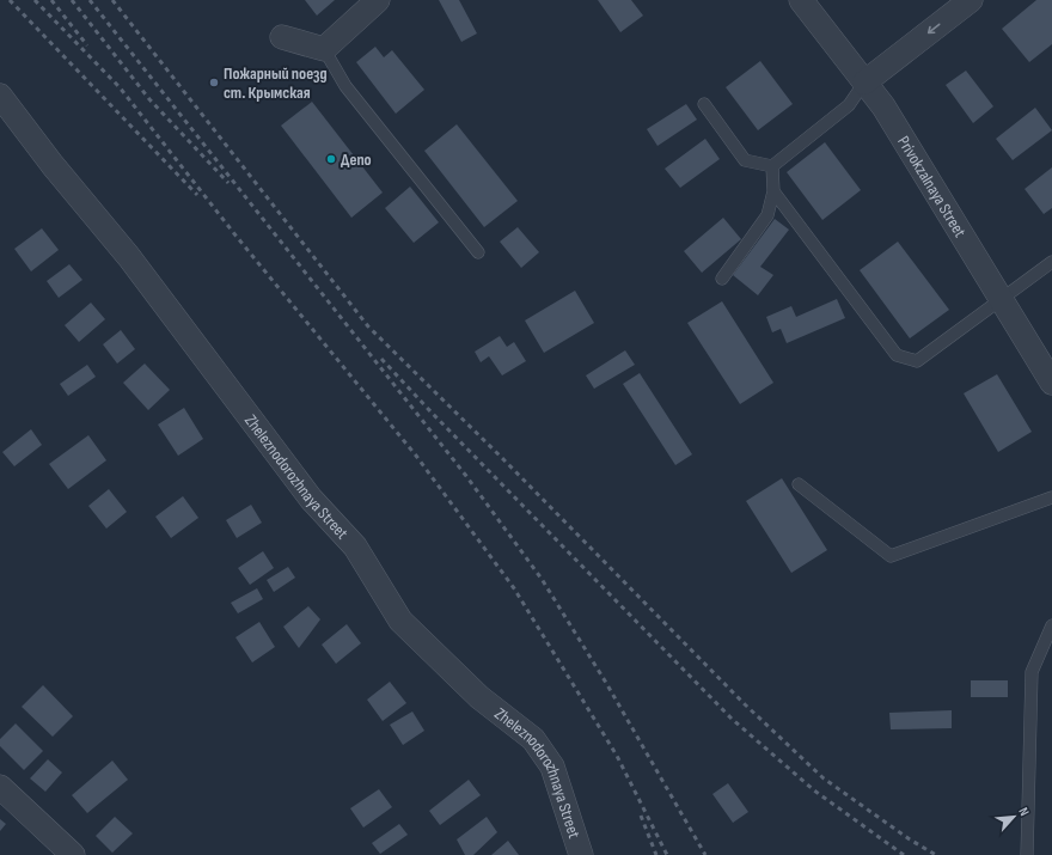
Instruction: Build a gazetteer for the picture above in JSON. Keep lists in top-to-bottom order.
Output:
{
  "streets": {
    "street": ["Privokzalnaya Street", "Zheleznodorozhnaya Street"]
  },
  "places": ["Пожарный поезд ст. Крымская", "Депо"],
  "north": "top right"
}
